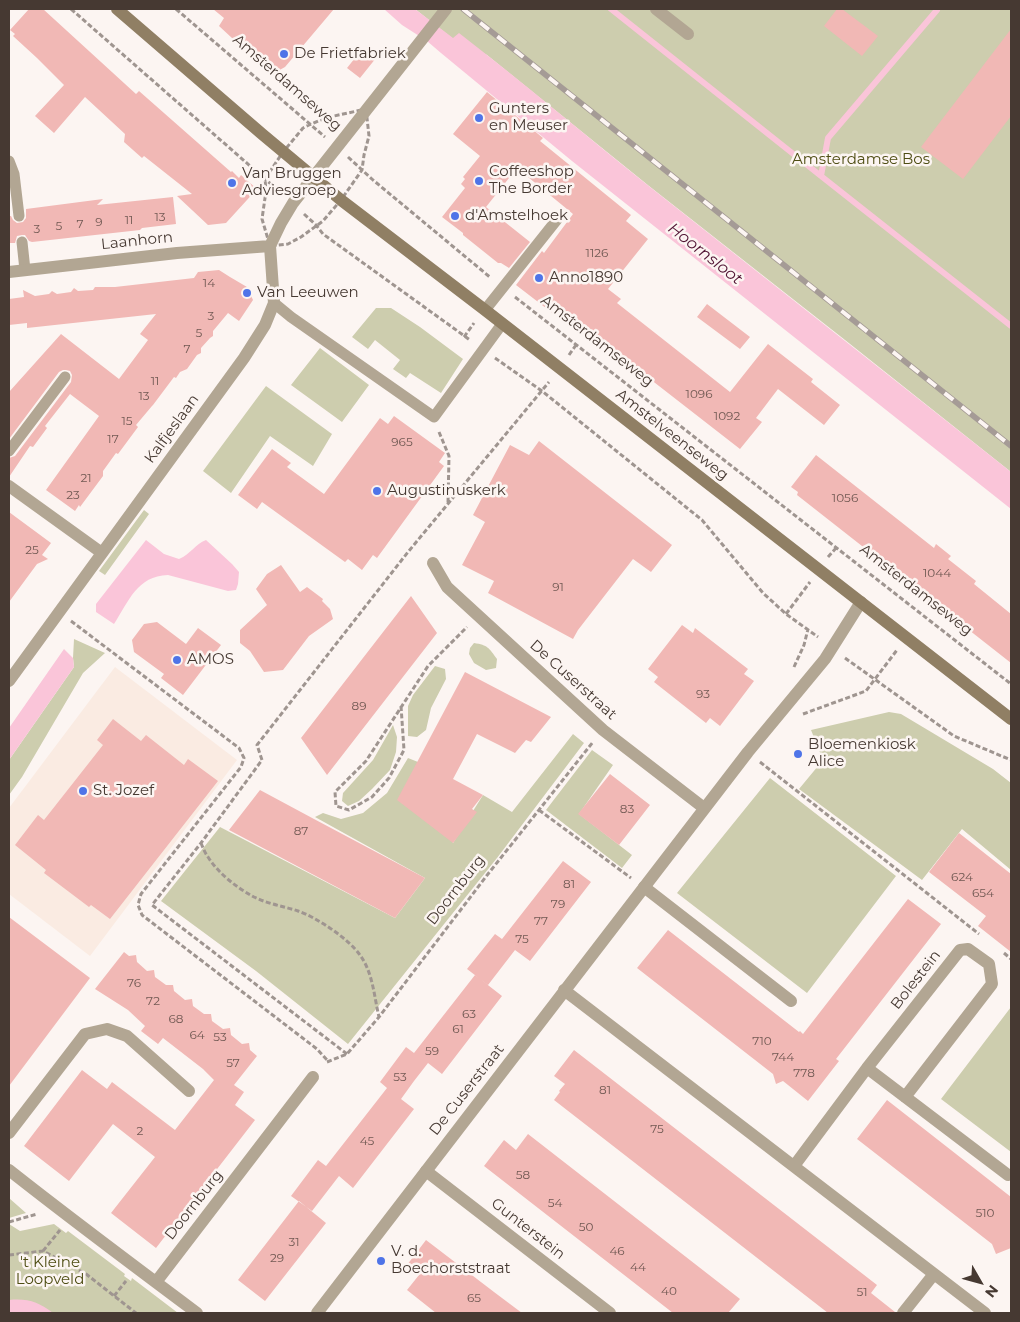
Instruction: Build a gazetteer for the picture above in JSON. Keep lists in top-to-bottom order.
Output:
{
  "streets": {
    "main road": ["Amstelveenseweg"],
    "street": [
      "Laanhorn",
      "Kalfjeslaan",
      "De Cuserstraat",
      "Doornburg",
      "Bolestein",
      "Gunterstein"
    ],
    "path": ["Amsterdamseweg"]
  },
  "crossings": [
    ["Amsterdamseweg", "Kalfjeslaan"],
    ["Laanhorn", "Kalfjeslaan"],
    ["Kalfjeslaan", "Amstelveenseweg"],
    ["Kalfjeslaan", "Doornburg"],
    ["Amstelveenseweg", "De Cuserstraat"],
    ["De Cuserstraat", "Doornburg"],
    ["De Cuserstraat", "Gunterstein"]
  ],
  "water": ["Hoornsloot"],
  "parks": ["Amsterdamse Bos", "'t Kleine Loopveld"],
  "places": [
    "De Frietfabriek",
    "Gunters en Meuser",
    "Coffeeshop The Border",
    "Van Bruggen Adviesgroep",
    "d'Amstelhoek",
    "Anno1890",
    "Van Leeuwen",
    "Augustinuskerk",
    "AMOS",
    "Bloemenkiosk Alice",
    "St. Jozef",
    "V. d. Boechorststraat"
  ],
  "house_numbers": [
    "13",
    "11",
    "9",
    "7",
    "5",
    "3",
    "1126",
    "14",
    "3",
    "5",
    "7",
    "11",
    "1096",
    "13",
    "1092",
    "15",
    "17",
    "965",
    "21",
    "23",
    "1056",
    "25",
    "1044",
    "91",
    "93",
    "89",
    "83",
    "87",
    "624",
    "81",
    "654",
    "79",
    "77",
    "75",
    "76",
    "72",
    "63",
    "68",
    "61",
    "64",
    "53",
    "710",
    "59",
    "744",
    "57",
    "778",
    "53",
    "81",
    "75",
    "2",
    "45",
    "58",
    "54",
    "510",
    "50",
    "31",
    "46",
    "29",
    "44",
    "40",
    "51",
    "65"
  ],
  "north": "bottom right"
}
